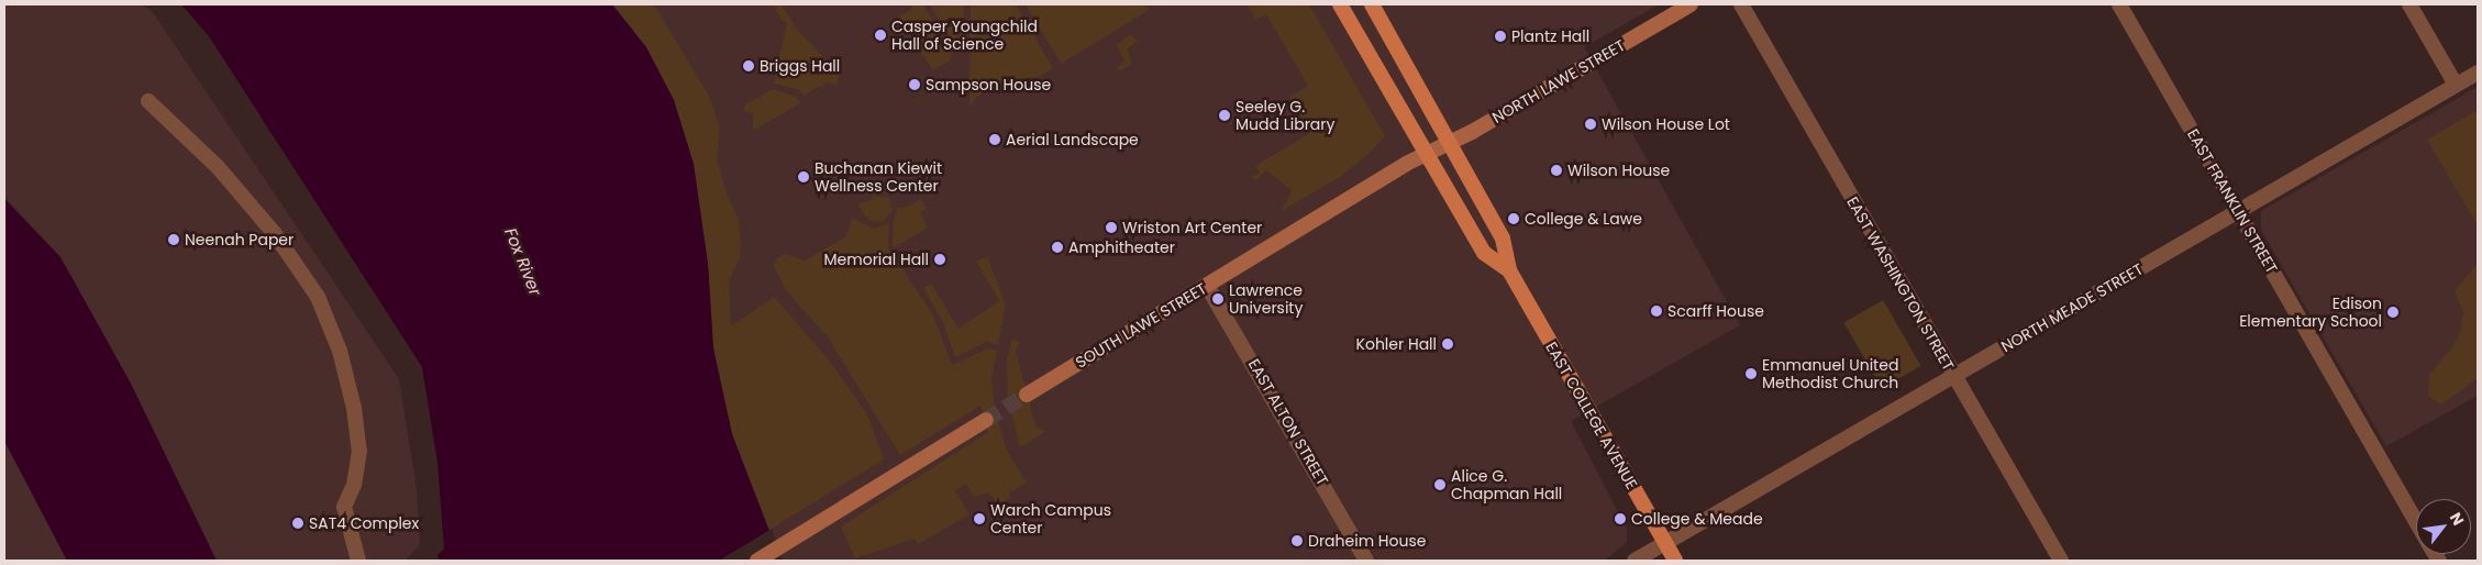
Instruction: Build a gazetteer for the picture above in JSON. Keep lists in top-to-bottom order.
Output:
{
  "streets": {
    "main road": ["NORTH LAWE STREET", "SOUTH LAWE STREET", "EAST COLLEGE AVENUE"],
    "street": [
      "EAST FRANKLIN STREET",
      "EAST WASHINGTON STREET",
      "NORTH MEADE STREET",
      "EAST ALTON STREET"
    ]
  },
  "crossings": [
    ["NORTH LAWE STREET", "SOUTH LAWE STREET"],
    ["NORTH LAWE STREET", "EAST COLLEGE AVENUE"],
    ["EAST FRANKLIN STREET", "NORTH MEADE STREET"],
    ["EAST WASHINGTON STREET", "NORTH MEADE STREET"],
    ["NORTH MEADE STREET", "EAST COLLEGE AVENUE"],
    ["SOUTH LAWE STREET", "EAST COLLEGE AVENUE"],
    ["SOUTH LAWE STREET", "EAST ALTON STREET"]
  ],
  "water": ["Fox River"],
  "places": [
    "Casper Youngchild Hall of Science",
    "Plantz Hall",
    "Briggs Hall",
    "Sampson House",
    "Seeley G. Mudd Library",
    "Wilson House Lot",
    "Aerial Landscape",
    "Wilson House",
    "Buchanan Kiewit Wellness Center",
    "College & Lawe",
    "Wriston Art Center",
    "Neenah Paper",
    "Amphitheater",
    "Memorial Hall",
    "Lawrence University",
    "Scarff House",
    "Edison Elementary School",
    "Kohler Hall",
    "Emmanuel United Methodist Church",
    "Alice G. Chapman Hall",
    "Warch Campus Center",
    "College & Meade",
    "SAT4 Complex",
    "Draheim House"
  ],
  "north": "top right"
}
